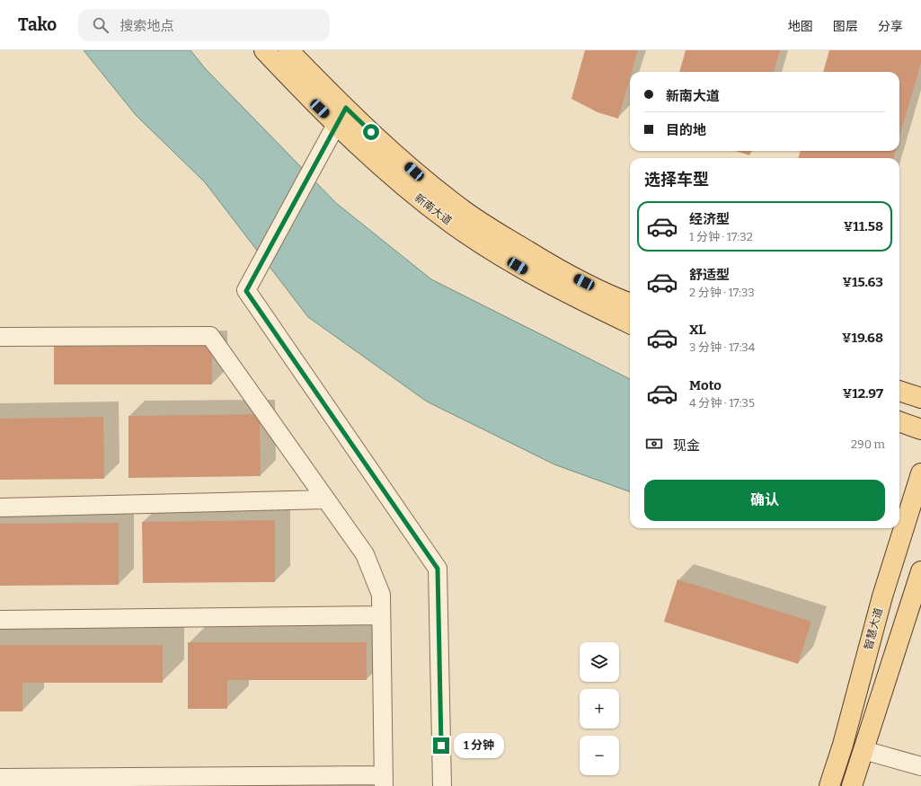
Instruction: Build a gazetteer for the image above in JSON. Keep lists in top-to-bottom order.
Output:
{
  "streets": {
    "main road": ["新南大道", "智慧大道"]
  },
  "page": {
    "header": "Tako",
    "search": "搜索地点",
    "nav": ["地图", "图层", "分享"],
    "banner": ["新南大道", "目的地"],
    "heading": "选择车型",
    "list": [
      {
        "name": "经济型",
        "note": "1 分钟 · 17:32",
        "value": "¥11.58"
      },
      {
        "name": "舒适型",
        "note": "2 分钟 · 17:33",
        "value": "¥15.63"
      },
      {
        "name": "XL",
        "note": "3 分钟 · 17:34",
        "value": "¥19.68"
      },
      {
        "name": "Moto",
        "note": "4 分钟 · 17:35",
        "value": "¥12.97"
      }
    ],
    "pay": ["现金", "290 m"],
    "buttons": "确认",
    "map_buttons": ["+", "−"],
    "bubble": "1 分钟"
  }
}
